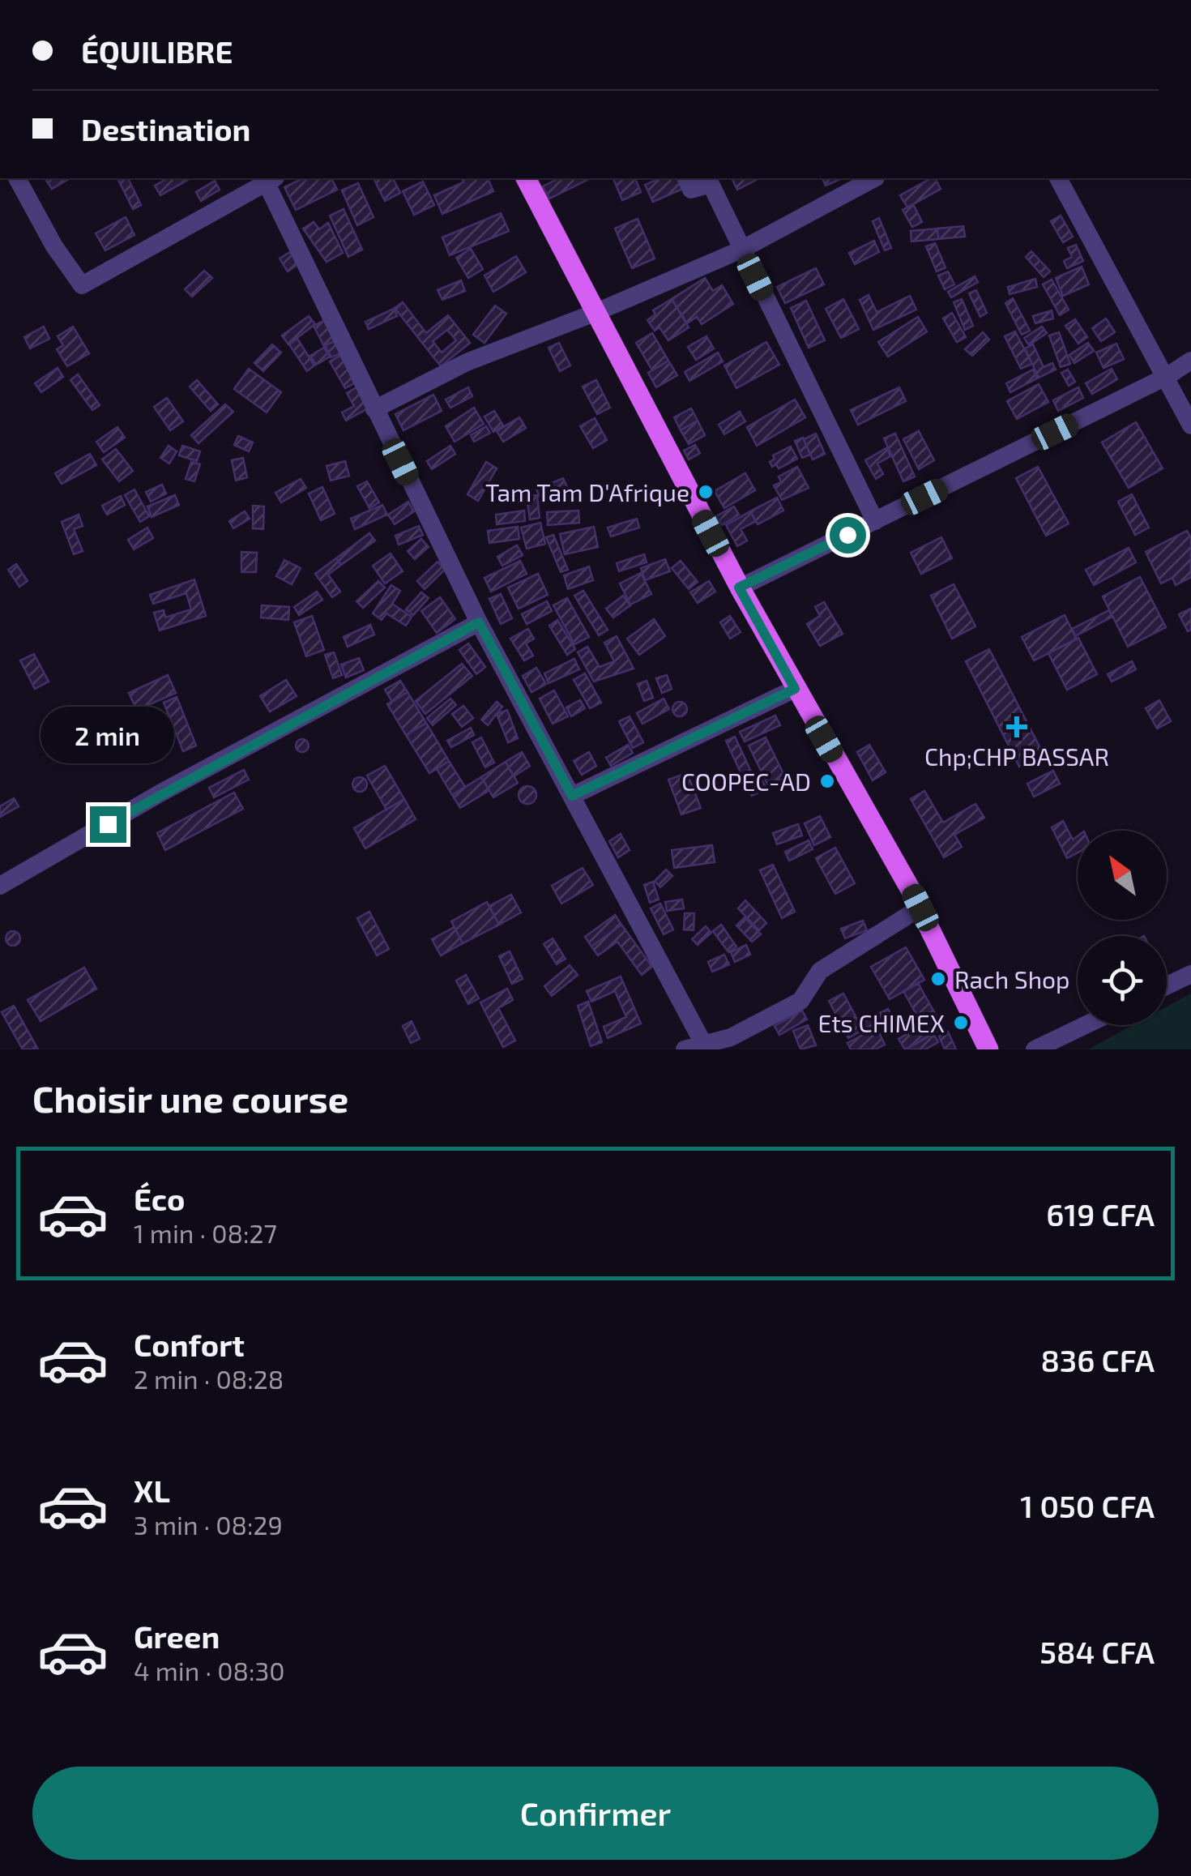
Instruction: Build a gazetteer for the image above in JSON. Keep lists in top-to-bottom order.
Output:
{
  "places": {
    "other": [
      "Tam Tam D'Afrique",
      "COOPEC-AD",
      "Rach Shop",
      "Ets CHIMEX"
    ],
    "health": ["Chp;CHP BASSAR"]
  },
  "north": "top left",
  "page": {
    "banner": ["ÉQUILIBRE", "Destination"],
    "bubble": "2 min",
    "heading": "Choisir une course",
    "list": [
      {
        "name": "Éco",
        "note": "1 min · 08:27",
        "value": "619 CFA"
      },
      {
        "name": "Confort",
        "note": "2 min · 08:28",
        "value": "836 CFA"
      },
      {
        "name": "XL",
        "note": "3 min · 08:29",
        "value": "1 050 CFA"
      },
      {
        "name": "Green",
        "note": "4 min · 08:30",
        "value": "584 CFA"
      }
    ],
    "buttons": "Confirmer"
  }
}
